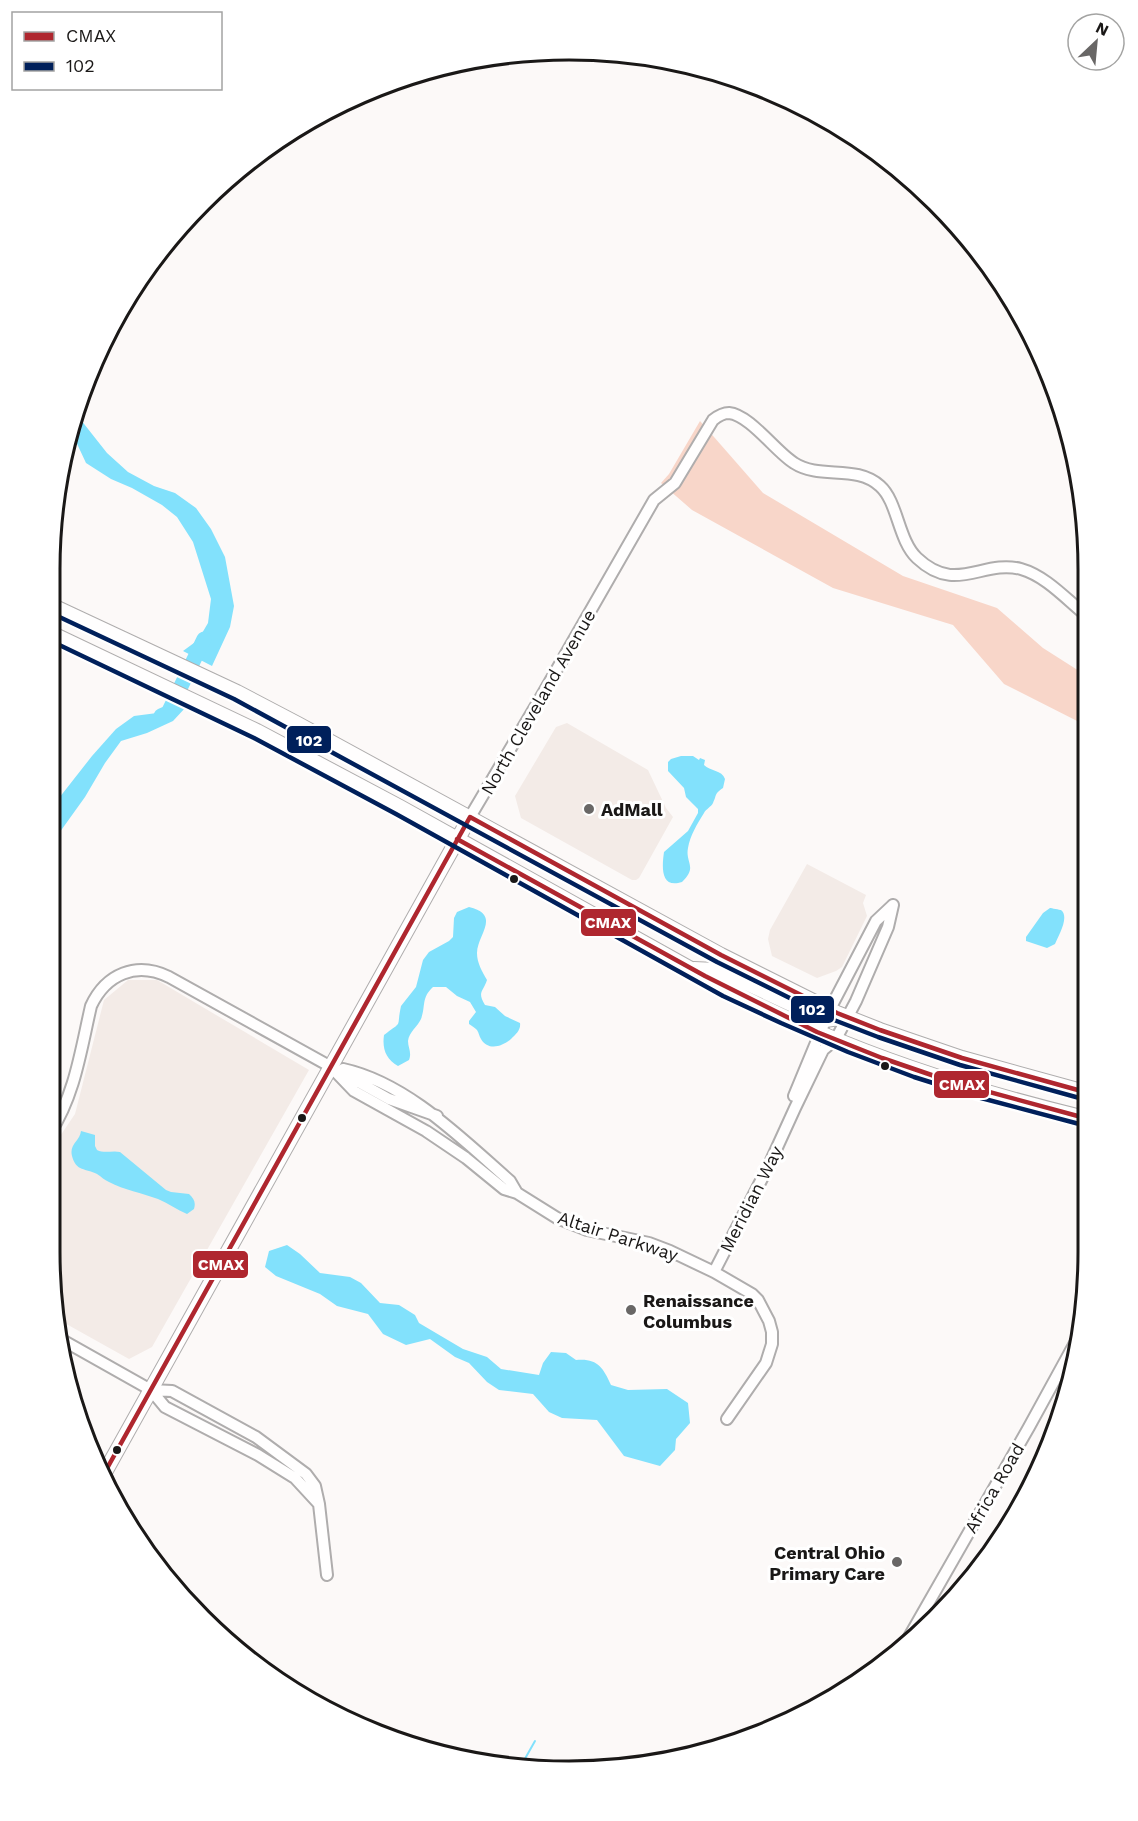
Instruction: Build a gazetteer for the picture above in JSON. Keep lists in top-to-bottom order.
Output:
{
  "streets": {
    "main road": ["North Cleveland Avenue"],
    "street": ["Meridian Way", "Altair Parkway", "Africa Road"]
  },
  "crossings": [
    ["North Cleveland Avenue", "Altair Parkway"],
    ["Meridian Way", "Altair Parkway"]
  ],
  "places": ["AdMall", "Renaissance Columbus", "Central Ohio Primary Care"],
  "lines": ["transit line 102", "transit line CMAX"],
  "legend": ["CMAX", "102"],
  "north": "top right"
}
